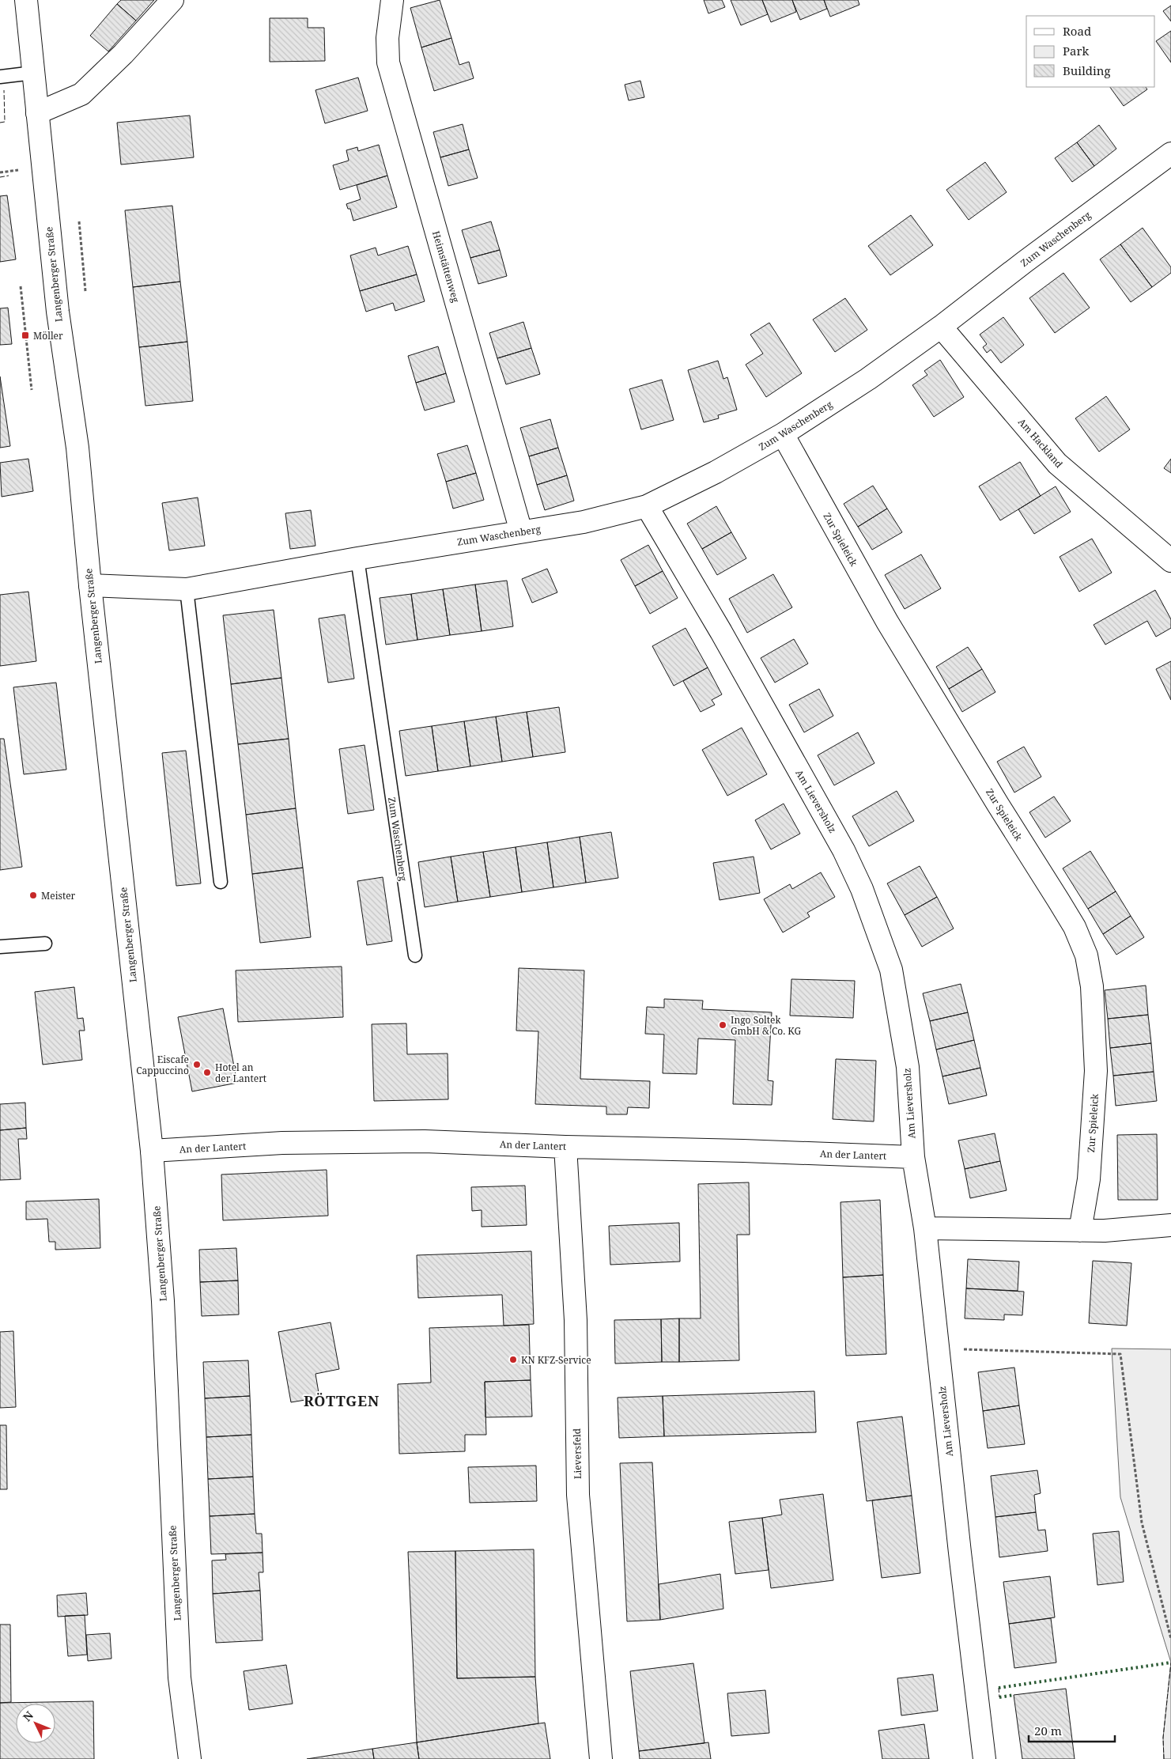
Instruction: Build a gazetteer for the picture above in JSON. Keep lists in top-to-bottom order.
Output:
{
  "streets": {
    "street": [
      "Zum Waschenberg",
      "Heimstättenweg",
      "Langenberger Straße",
      "Am Hackland",
      "Zur Spieleick",
      "Am Lieversholz",
      "An der Lantert",
      "Lieversfeld"
    ]
  },
  "crossings": [
    ["Zum Waschenberg", "Heimstättenweg"],
    ["Zum Waschenberg", "Langenberger Straße"],
    ["Zum Waschenberg", "Am Hackland"],
    ["Zum Waschenberg", "Zur Spieleick"],
    ["Zum Waschenberg", "Am Lieversholz"],
    ["Langenberger Straße", "An der Lantert"],
    ["Am Lieversholz", "An der Lantert"],
    ["An der Lantert", "Lieversfeld"]
  ],
  "districts": ["RÖTTGEN"],
  "places": {
    "transit": ["Möller"],
    "other": [
      "Meister",
      "Ingo Soltek GmbH & Co. KG",
      "Eiscafe Cappuccino",
      "Hotel an der Lantert",
      "KN KFZ-Service"
    ]
  },
  "legend": ["Road", "Park", "Building"],
  "scale_bar": "20 m",
  "north": "top left"
}
